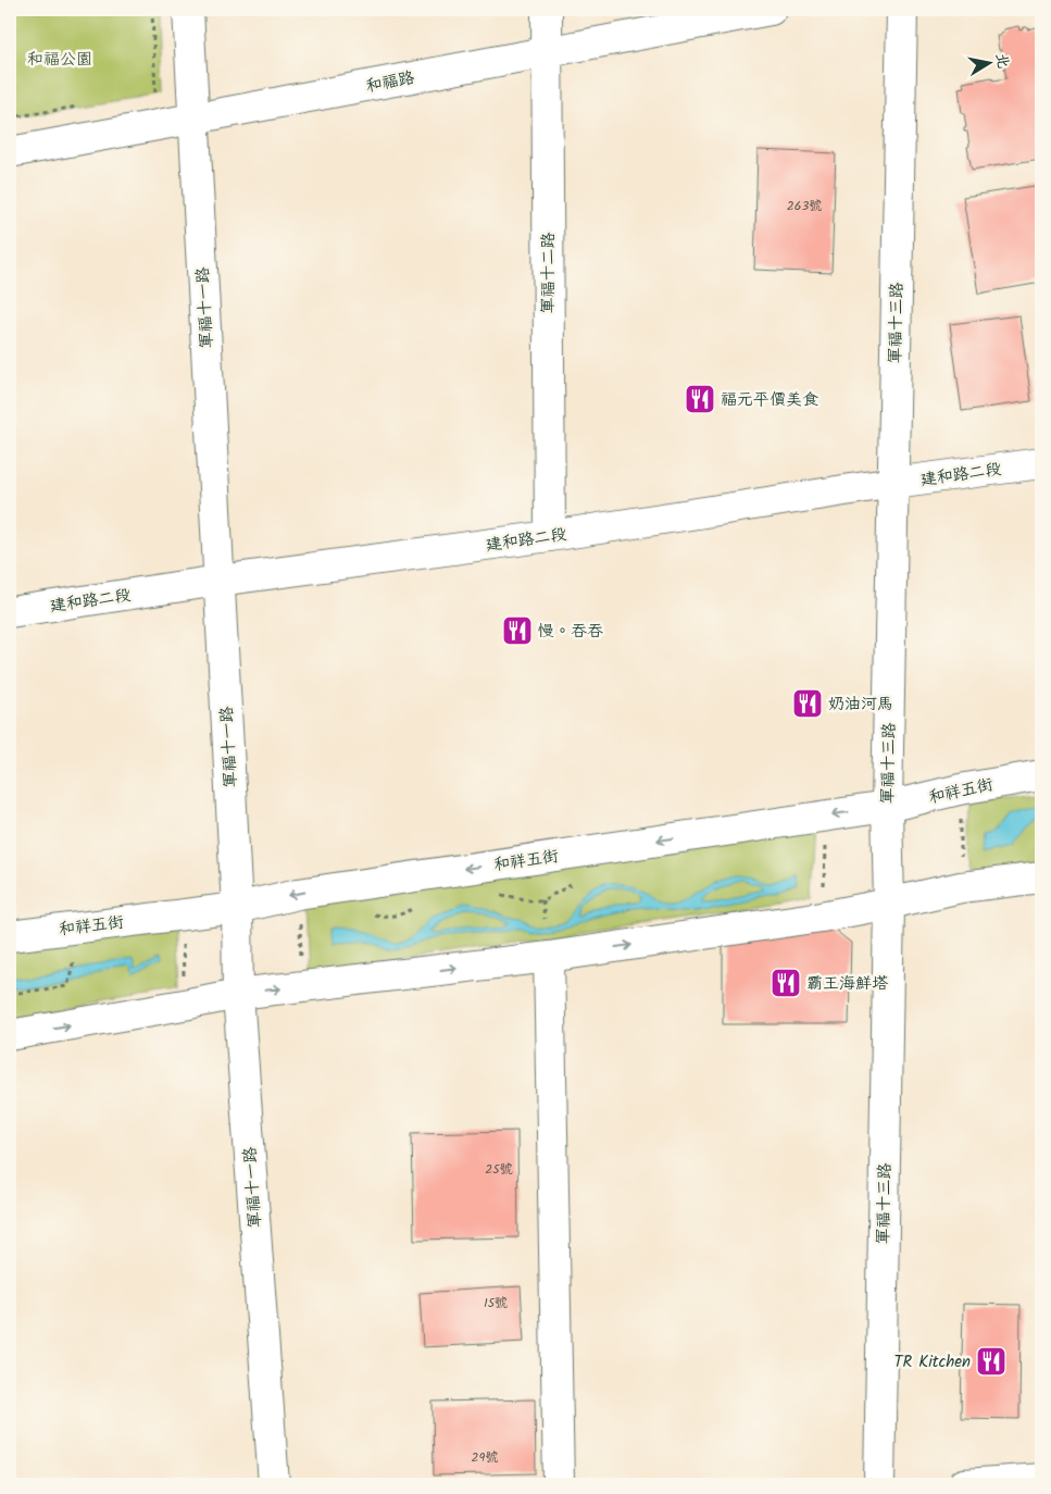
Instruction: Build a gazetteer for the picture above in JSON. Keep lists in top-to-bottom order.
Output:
{
  "streets": {
    "street": [
      "和福路",
      "軍福十二路",
      "軍福十一路",
      "軍福十三路",
      "建和路二段",
      "和祥五街"
    ]
  },
  "crossings": [
    ["和福路", "軍福十二路"],
    ["和福路", "軍福十一路"],
    ["軍福十二路", "建和路二段"],
    ["軍福十一路", "建和路二段"],
    ["軍福十一路", "和祥五街"],
    ["軍福十三路", "建和路二段"],
    ["軍福十三路", "和祥五街"]
  ],
  "parks": ["和福公園"],
  "places": {
    "restaurant": [
      "福元平價美食",
      "慢。吞吞",
      "奶油河馬",
      "霸王海鮮塔",
      "TR Kitchen"
    ]
  },
  "house_numbers": [
    "263號",
    "25號",
    "15號",
    "29號"
  ],
  "north": "right"
}
